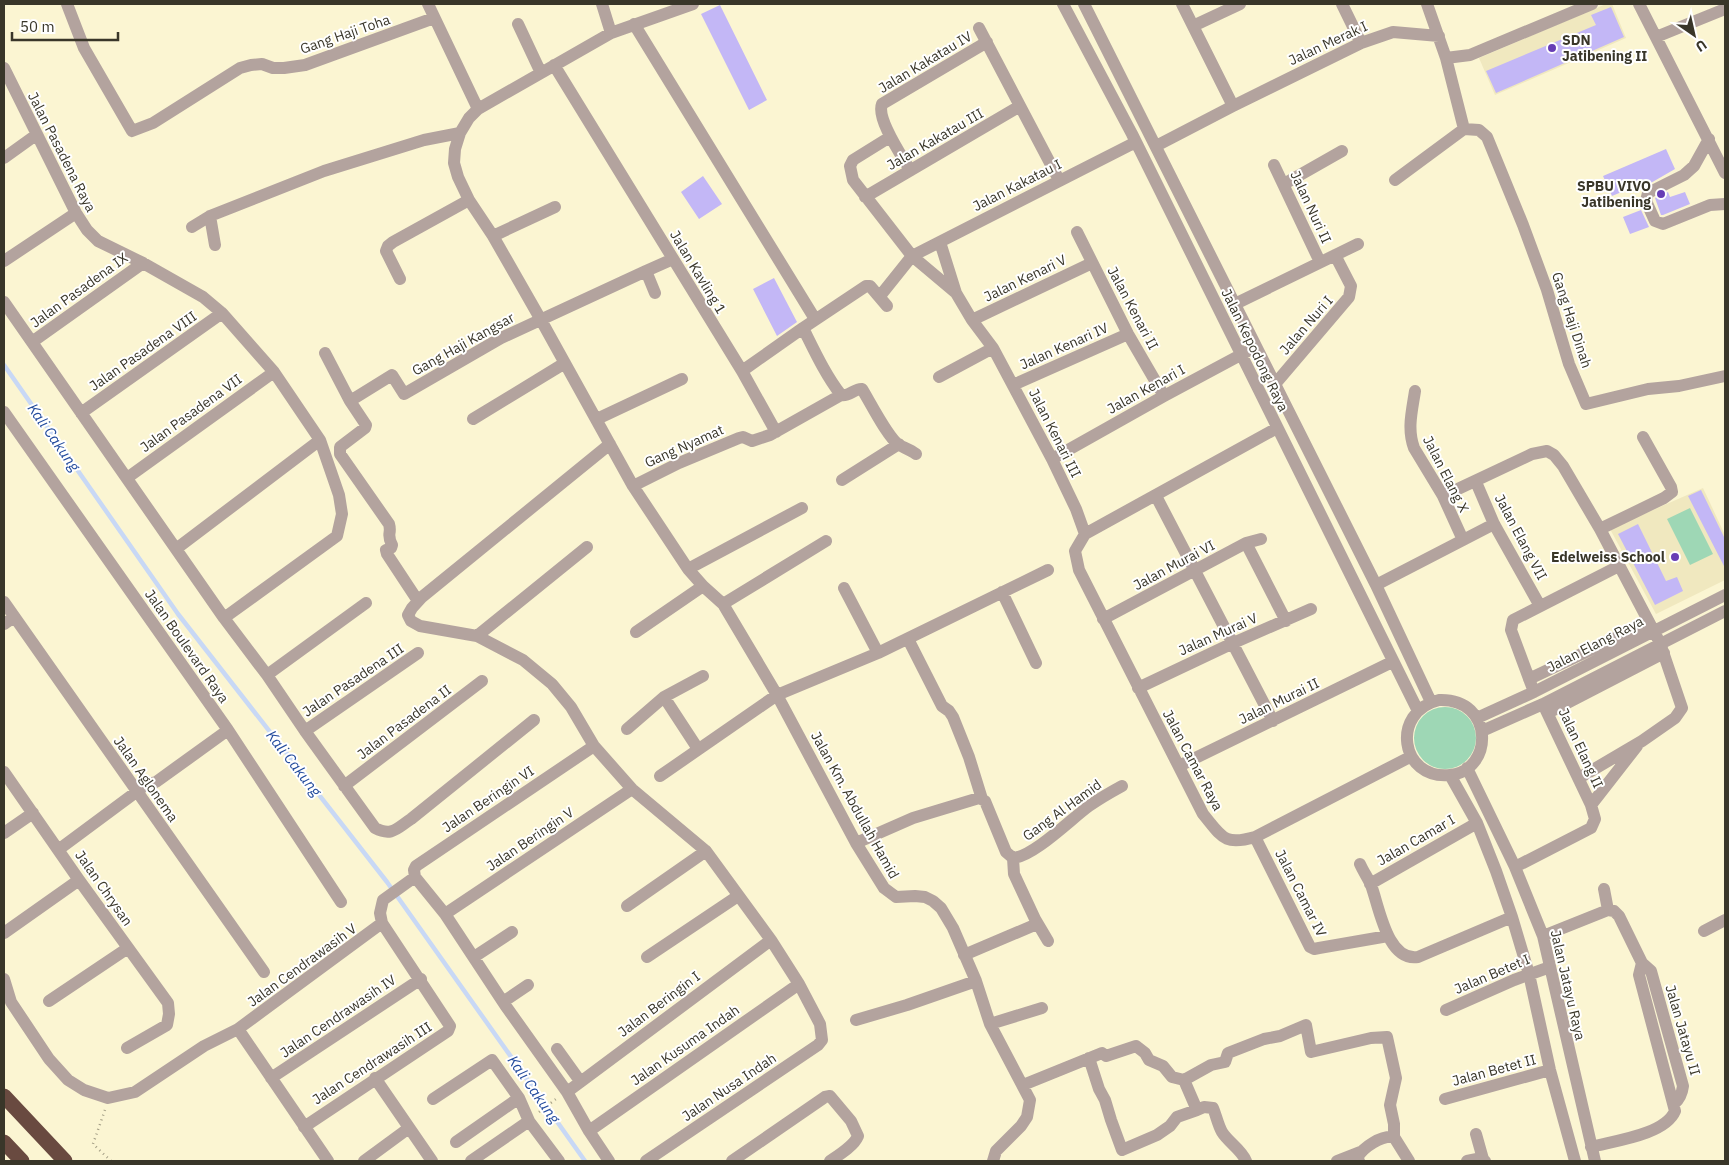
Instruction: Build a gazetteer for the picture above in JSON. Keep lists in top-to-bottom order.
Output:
{
  "streets": {
    "street": [
      "Gang Haji Toha",
      "Jalan Merak I",
      "Jalan Kakatau IV",
      "Jalan Kakatau III",
      "Jalan Pasadena Raya",
      "Jalan Kakatau I",
      "Jalan Nuri II",
      "Jalan Kavling 1",
      "Jalan Kenari V",
      "Jalan Pasadena IX",
      "Jalan Kenari II",
      "Gang Haji Dinah",
      "Jalan Nuri I",
      "Gang Haji Kangsar",
      "Jalan Kenari IV",
      "Jalan Kepodong Raya",
      "Jalan Pasadena VIII",
      "Jalan Kenari I",
      "Jalan Pasadena VII",
      "Jalan Kenari III",
      "Gang Nyamat",
      "Jalan Elang X",
      "Jalan Elang VII",
      "Jalan Murai VI",
      "Jalan Murai V",
      "Jalan Elang Raya",
      "Jalan Boulevard Raya",
      "Jalan Pasadena III",
      "Jalan Murai II",
      "Jalan Pasadena II",
      "Jalan Elang II",
      "Jalan Camar Raya",
      "Jalan Aglonema",
      "Jalan Beringin VI",
      "Jalan Km. Abdullah Hamid",
      "Gang Al Hamid",
      "Jalan Beringin V",
      "Jalan Camar I",
      "Jalan Chrysan",
      "Jalan Camar IV",
      "Jalan Cendrawasih V",
      "Jalan Betet I",
      "Jalan Jatayu Raya",
      "Jalan Beringin I",
      "Jalan Cendrawasih IV",
      "Jalan Jatayu II",
      "Jalan Kusuma Indah",
      "Jalan Cendrawasih III",
      "Jalan Betet II",
      "Jalan Nusa Indah"
    ]
  },
  "crossings": [
    ["Jalan Merak I", "Jalan Kepodong Raya"],
    ["Jalan Kakatau IV", "Jalan Kakatau III"],
    ["Jalan Pasadena Raya", "Jalan Pasadena IX"],
    ["Jalan Pasadena Raya", "Jalan Pasadena VIII"],
    ["Jalan Pasadena Raya", "Jalan Pasadena VII"],
    ["Jalan Kakatau I", "Jalan Kepodong Raya"],
    ["Jalan Kakatau I", "Jalan Kenari III"],
    ["Jalan Kavling 1", "Gang Nyamat"],
    ["Jalan Kenari V", "Jalan Kenari II"],
    ["Jalan Kenari V", "Jalan Kenari III"],
    ["Jalan Kenari II", "Jalan Kenari IV"],
    ["Jalan Kenari II", "Jalan Kenari I"],
    ["Jalan Nuri I", "Jalan Kepodong Raya"],
    ["Gang Haji Kangsar", "Jalan Km. Abdullah Hamid"],
    ["Jalan Kenari IV", "Jalan Kenari III"],
    ["Jalan Kepodong Raya", "Jalan Kenari I"],
    ["Jalan Kepodong Raya", "Jalan Elang Raya"],
    ["Jalan Kepodong Raya", "Jalan Murai II"],
    ["Jalan Kepodong Raya", "Jalan Camar Raya"],
    ["Jalan Kepodong Raya", "Jalan Jatayu Raya"],
    ["Jalan Kenari I", "Jalan Kenari III"],
    ["Jalan Kenari III", "Jalan Camar Raya"],
    ["Gang Nyamat", "Jalan Km. Abdullah Hamid"],
    ["Jalan Murai VI", "Jalan Camar Raya"],
    ["Jalan Murai V", "Jalan Camar Raya"],
    ["Jalan Elang Raya", "Jalan Elang II"],
    ["Jalan Elang Raya", "Jalan Camar Raya"],
    ["Jalan Elang Raya", "Jalan Jatayu Raya"],
    ["Jalan Murai II", "Jalan Camar Raya"],
    ["Jalan Camar Raya", "Jalan Camar IV"],
    ["Jalan Camar Raya", "Jalan Jatayu Raya"],
    ["Jalan Betet I", "Jalan Jatayu Raya"],
    ["Jalan Jatayu Raya", "Jalan Jatayu II"],
    ["Jalan Cendrawasih IV", "Jalan Cendrawasih III"],
    ["Jalan Kusuma Indah", "Jalan Nusa Indah"]
  ],
  "water": ["Kali Cakung"],
  "places": ["SDN Jatibening II", "SPBU VIVO Jatibening", "Edelweiss School"],
  "scale_bar": "50 m",
  "north": "bottom right"
}
